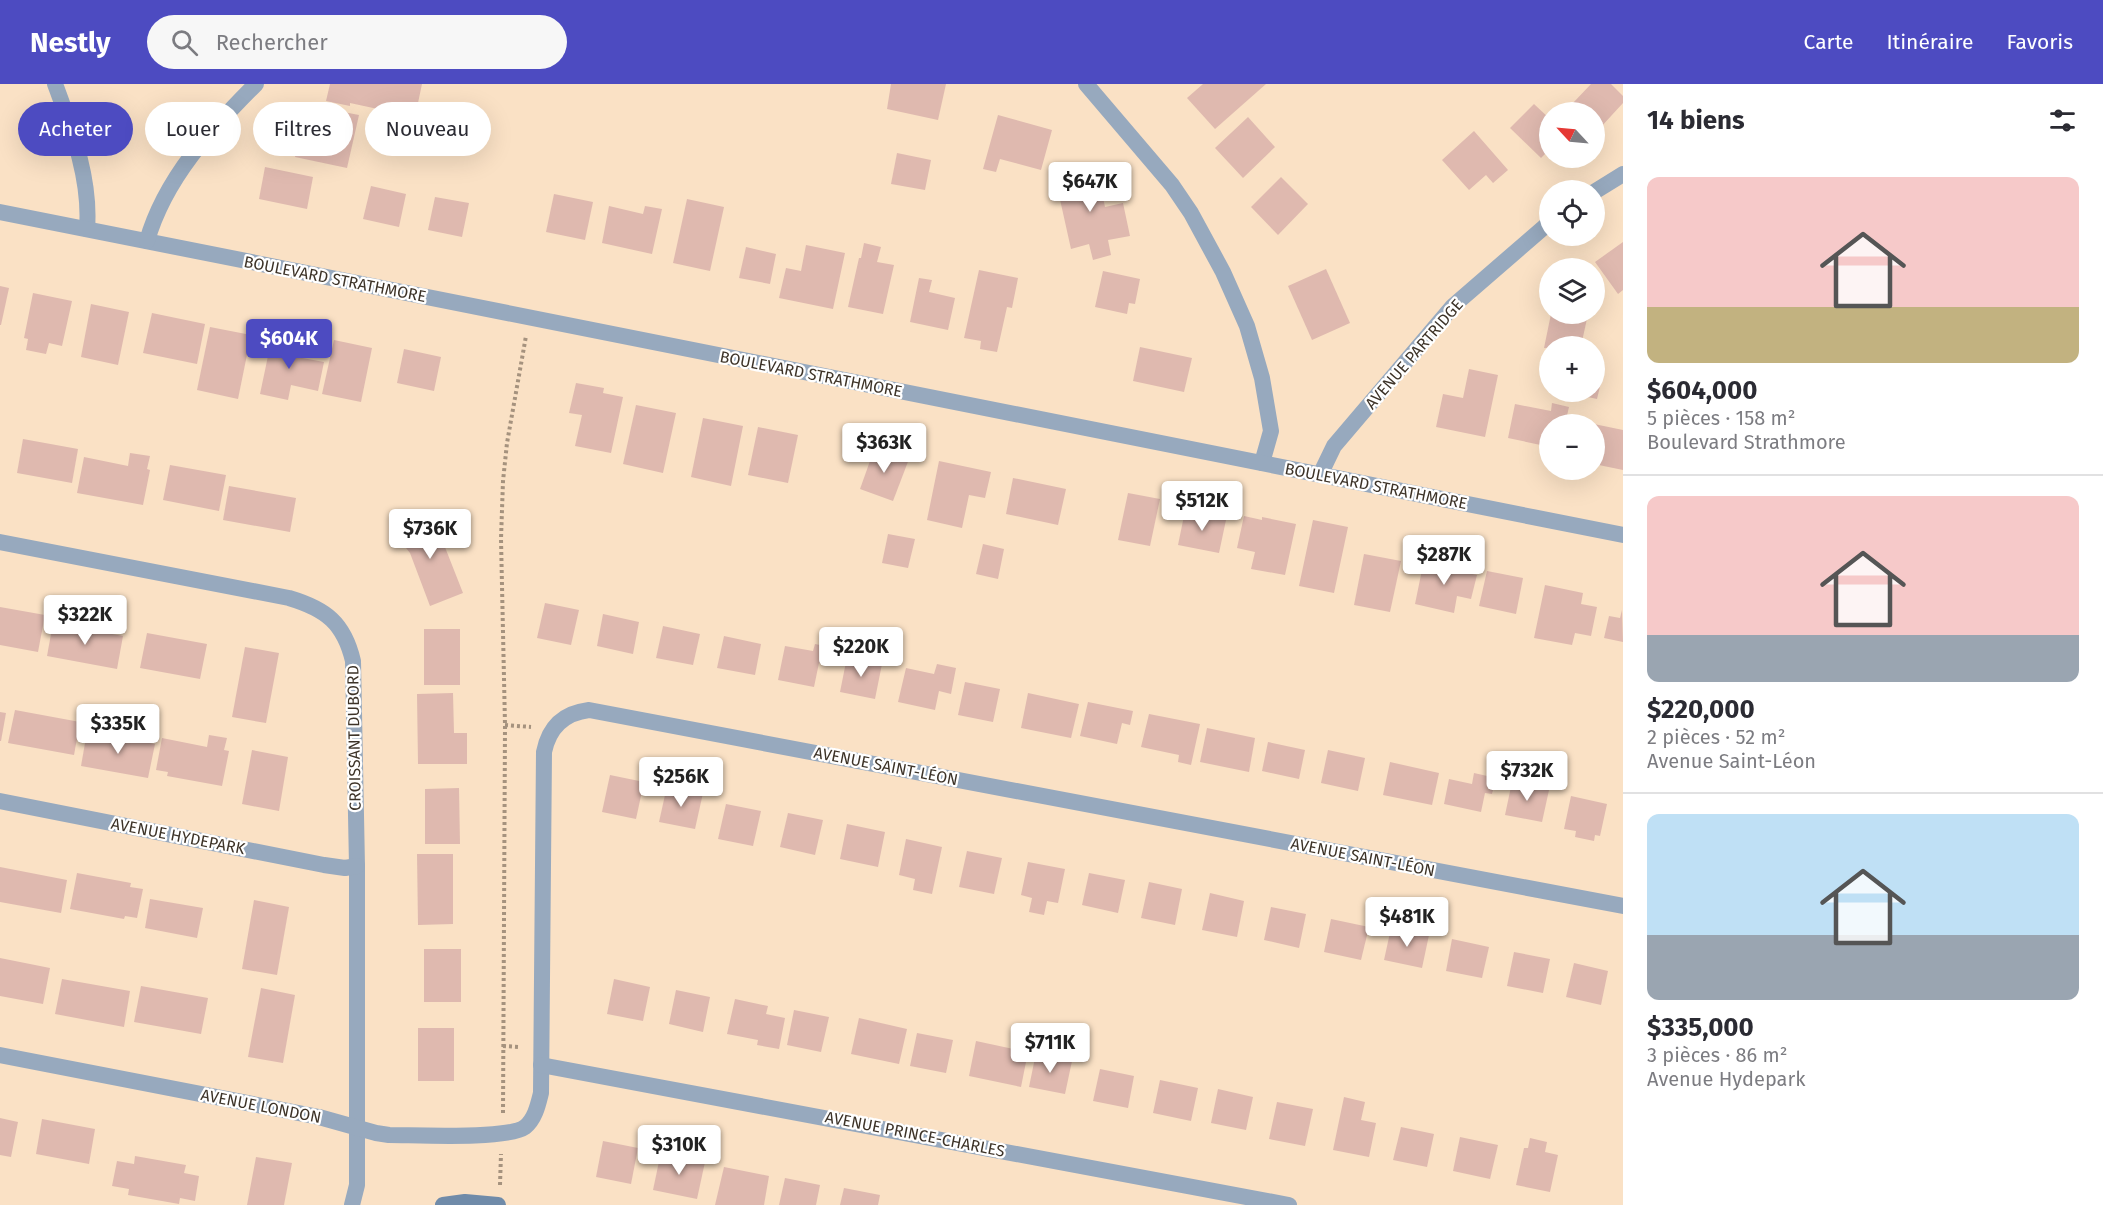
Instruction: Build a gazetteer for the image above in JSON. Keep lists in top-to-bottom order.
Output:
{
  "streets": {
    "street": [
      "BOULEVARD STRATHMORE",
      "AVENUE PARTRIDGE",
      "CROISSANT DUBORD",
      "AVENUE SAINT-LÉON",
      "AVENUE HYDEPARK",
      "AVENUE LONDON",
      "AVENUE PRINCE-CHARLES"
    ]
  },
  "crossings": [
    ["BOULEVARD STRATHMORE", "AVENUE PARTRIDGE"],
    ["CROISSANT DUBORD", "AVENUE HYDEPARK"],
    ["CROISSANT DUBORD", "AVENUE LONDON"],
    ["AVENUE SAINT-LÉON", "AVENUE LONDON"],
    ["AVENUE SAINT-LÉON", "AVENUE PRINCE-CHARLES"]
  ],
  "north": "top left",
  "page": {
    "header": "Nestly",
    "search": "Rechercher",
    "nav": ["Carte", "Itinéraire", "Favoris"],
    "heading": "14 biens",
    "map_buttons": ["+", "−"],
    "chip": [
      "Acheter",
      "Louer",
      "Filtres",
      "Nouveau"
    ],
    "list": [
      {
        "name": "$604,000",
        "note": "5 pièces · 158 m² · Boulevard Strathmore"
      },
      {
        "name": "$220,000",
        "note": "2 pièces · 52 m² · Avenue Saint-Léon"
      },
      {
        "name": "$335,000",
        "note": "3 pièces · 86 m² · Avenue Hydepark"
      }
    ],
    "price": [
      "$647K",
      "$604K",
      "$363K",
      "$512K",
      "$736K",
      "$287K",
      "$322K",
      "$220K",
      "$335K",
      "$732K",
      "$256K",
      "$481K",
      "$711K",
      "$310K"
    ]
  }
}
